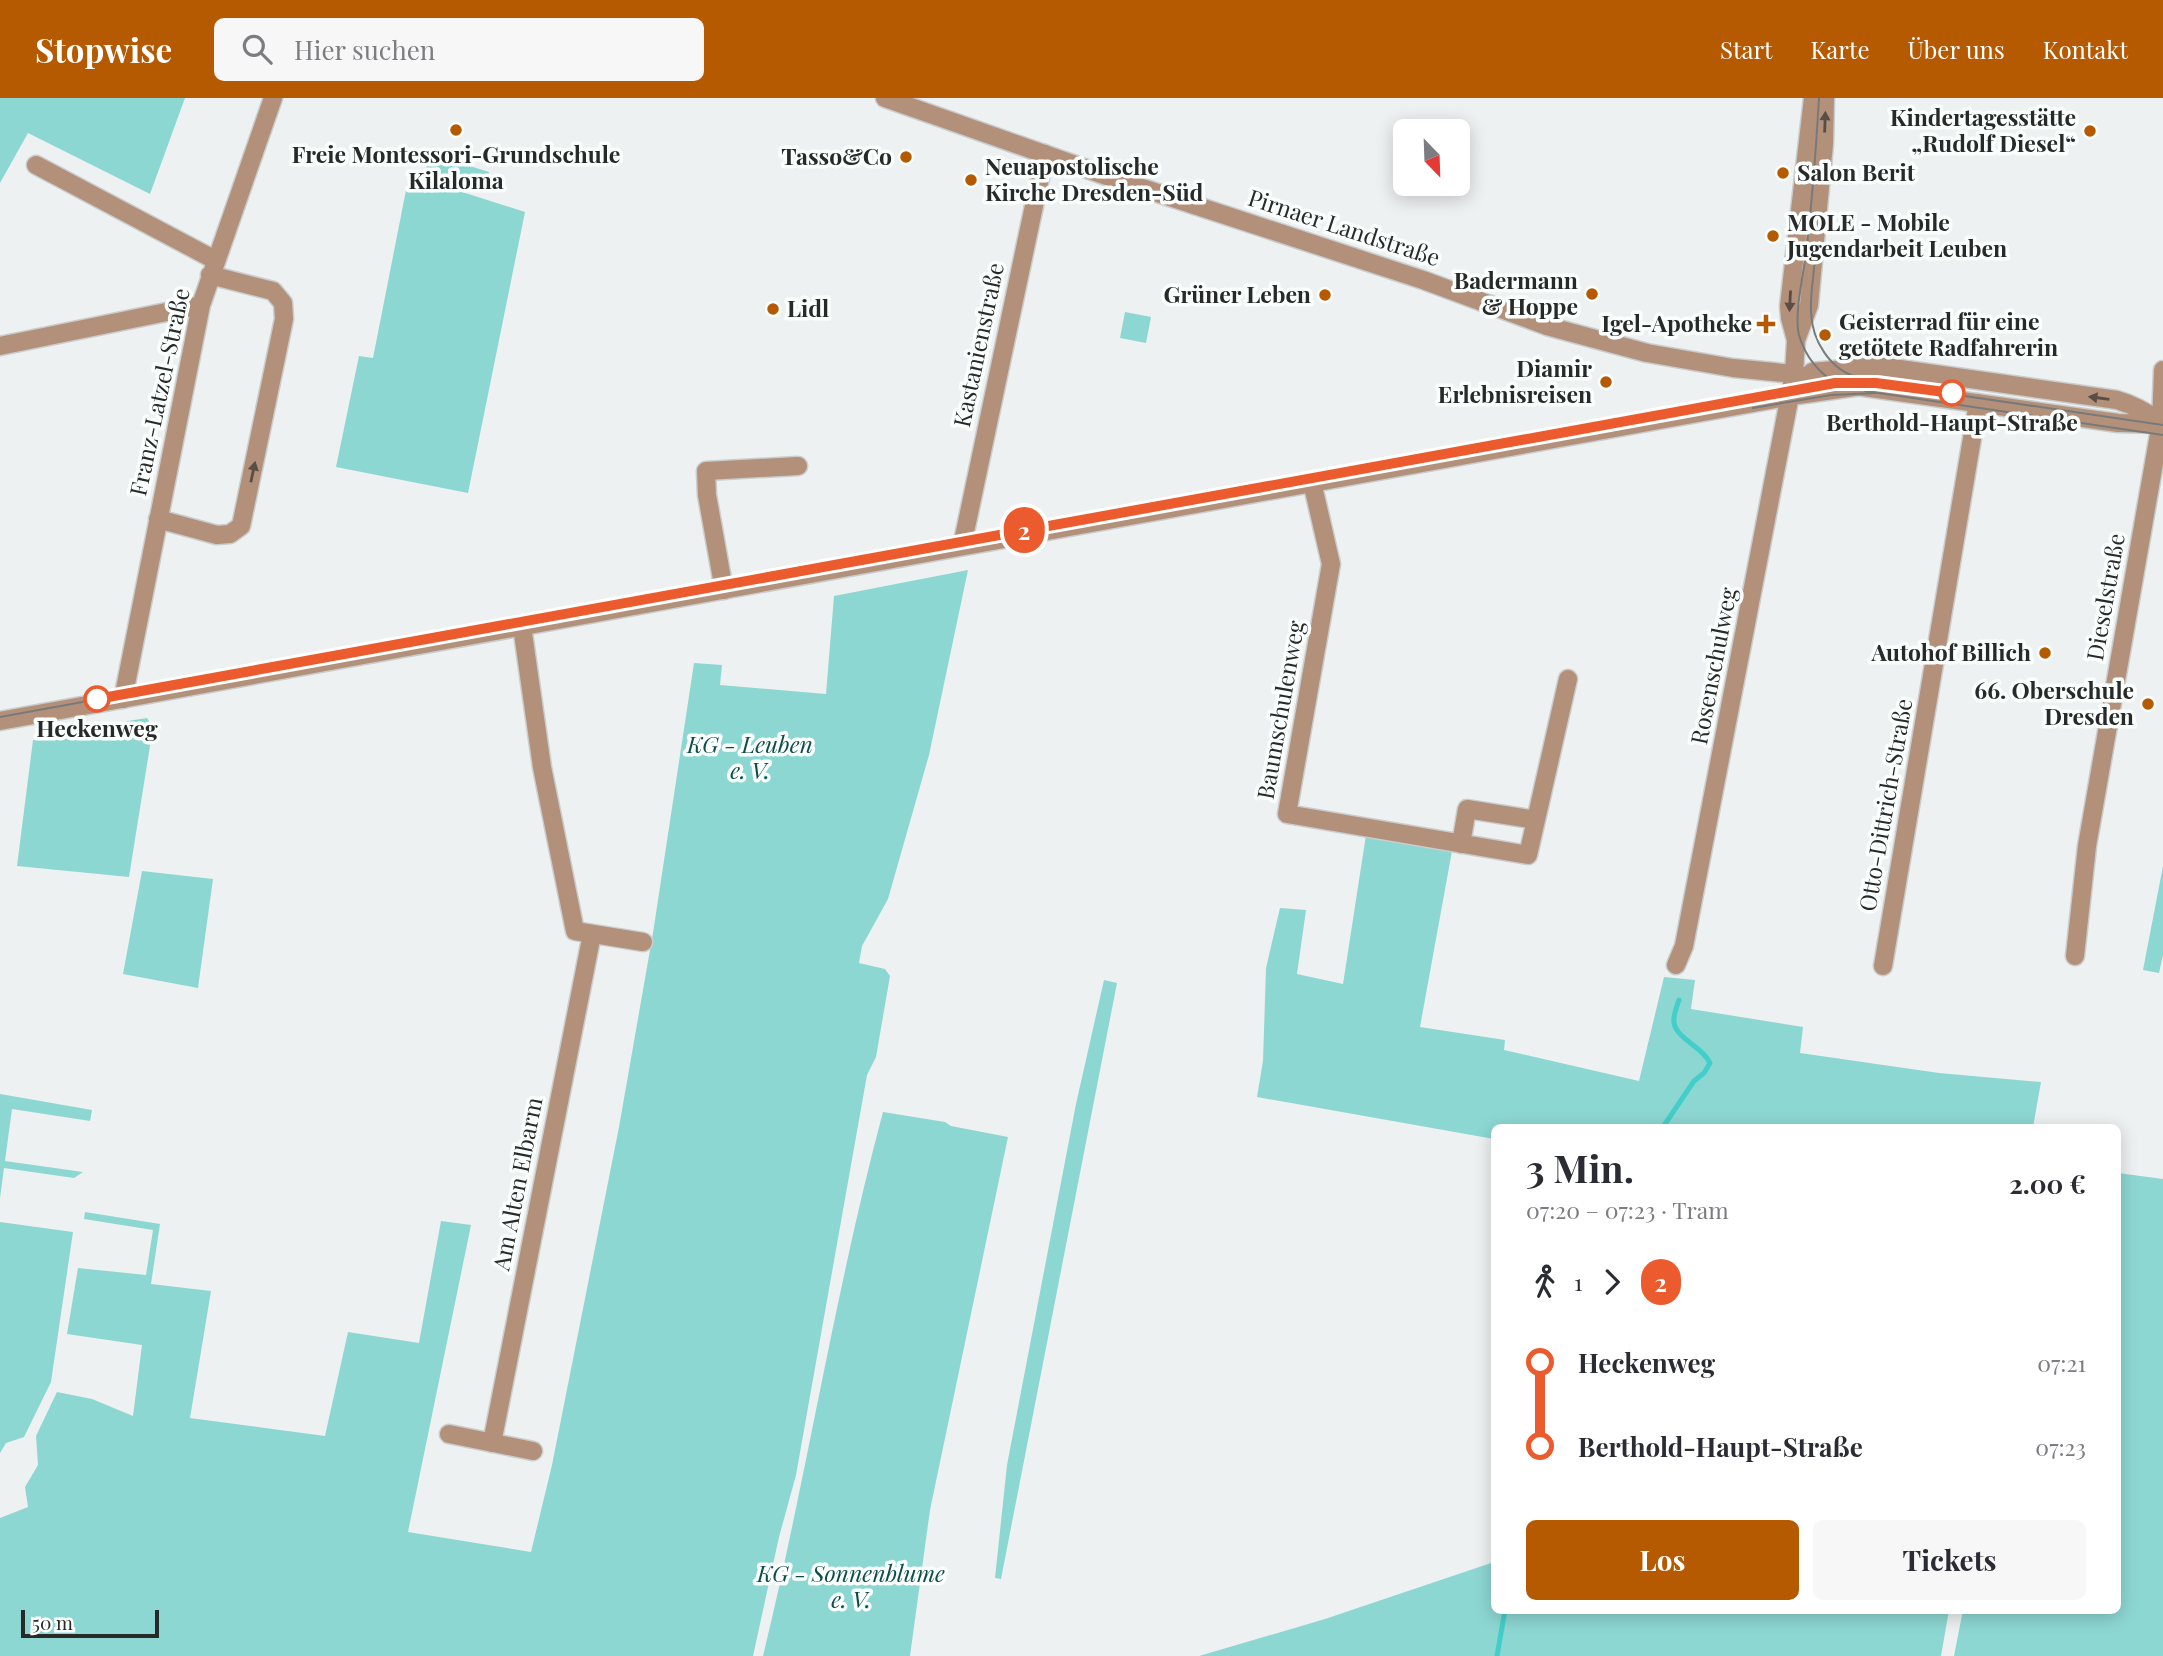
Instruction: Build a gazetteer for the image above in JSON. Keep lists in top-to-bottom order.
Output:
{
  "streets": {
    "street": [
      "Pirnaer Landstraße",
      "Kastanienstraße",
      "Franz-Latzel-Straße",
      "Dieselstraße",
      "Rosenschulweg",
      "Baumschulenweg",
      "Otto-Dittrich-Straße",
      "Am Alten Elbarm"
    ]
  },
  "crossings": [
    ["Pirnaer Landstraße", "Kastanienstraße"],
    ["Pirnaer Landstraße", "Dieselstraße"],
    ["Pirnaer Landstraße", "Rosenschulweg"],
    ["Pirnaer Landstraße", "Otto-Dittrich-Straße"]
  ],
  "parks": ["KG - Leuben e. V.", "KG - Sonnenblume e. V."],
  "places": {
    "other": [
      "Freie Montessori-Grundschule Kilaloma",
      "Kindertagesstätte „Rudolf Diesel“",
      "Tasso&Co",
      "Salon Berit",
      "Neuapostolische Kirche Dresden-Süd",
      "MOLE - Mobile Jugendarbeit Leuben",
      "Badermann & Hoppe",
      "Grüner Leben",
      "Lidl",
      "Geisterrad für eine getötete Radfahrerin",
      "Diamir Erlebnisreisen",
      "Berthold-Haupt-Straße",
      "Autohof Billich",
      "Heckenweg",
      "66. Oberschule Dresden"
    ],
    "health": ["Igel-Apotheke"]
  },
  "lines": ["tram line 2"],
  "scale_bar": "50 m",
  "north": "bottom right",
  "page": {
    "header": "Stopwise",
    "search": "Hier suchen",
    "nav": [
      "Start",
      "Karte",
      "Über uns",
      "Kontakt"
    ],
    "on_map": "2",
    "heading": ["3 Min.", "07:20 – 07:23 · Tram", "2.00 €"],
    "legs": ["1", "2"],
    "list": [
      {
        "name": "Heckenweg",
        "value": "07:21"
      },
      {
        "name": "Berthold-Haupt-Straße",
        "value": "07:23"
      }
    ],
    "buttons": ["Los", "Tickets"],
    "scale": "50 m"
  }
}
